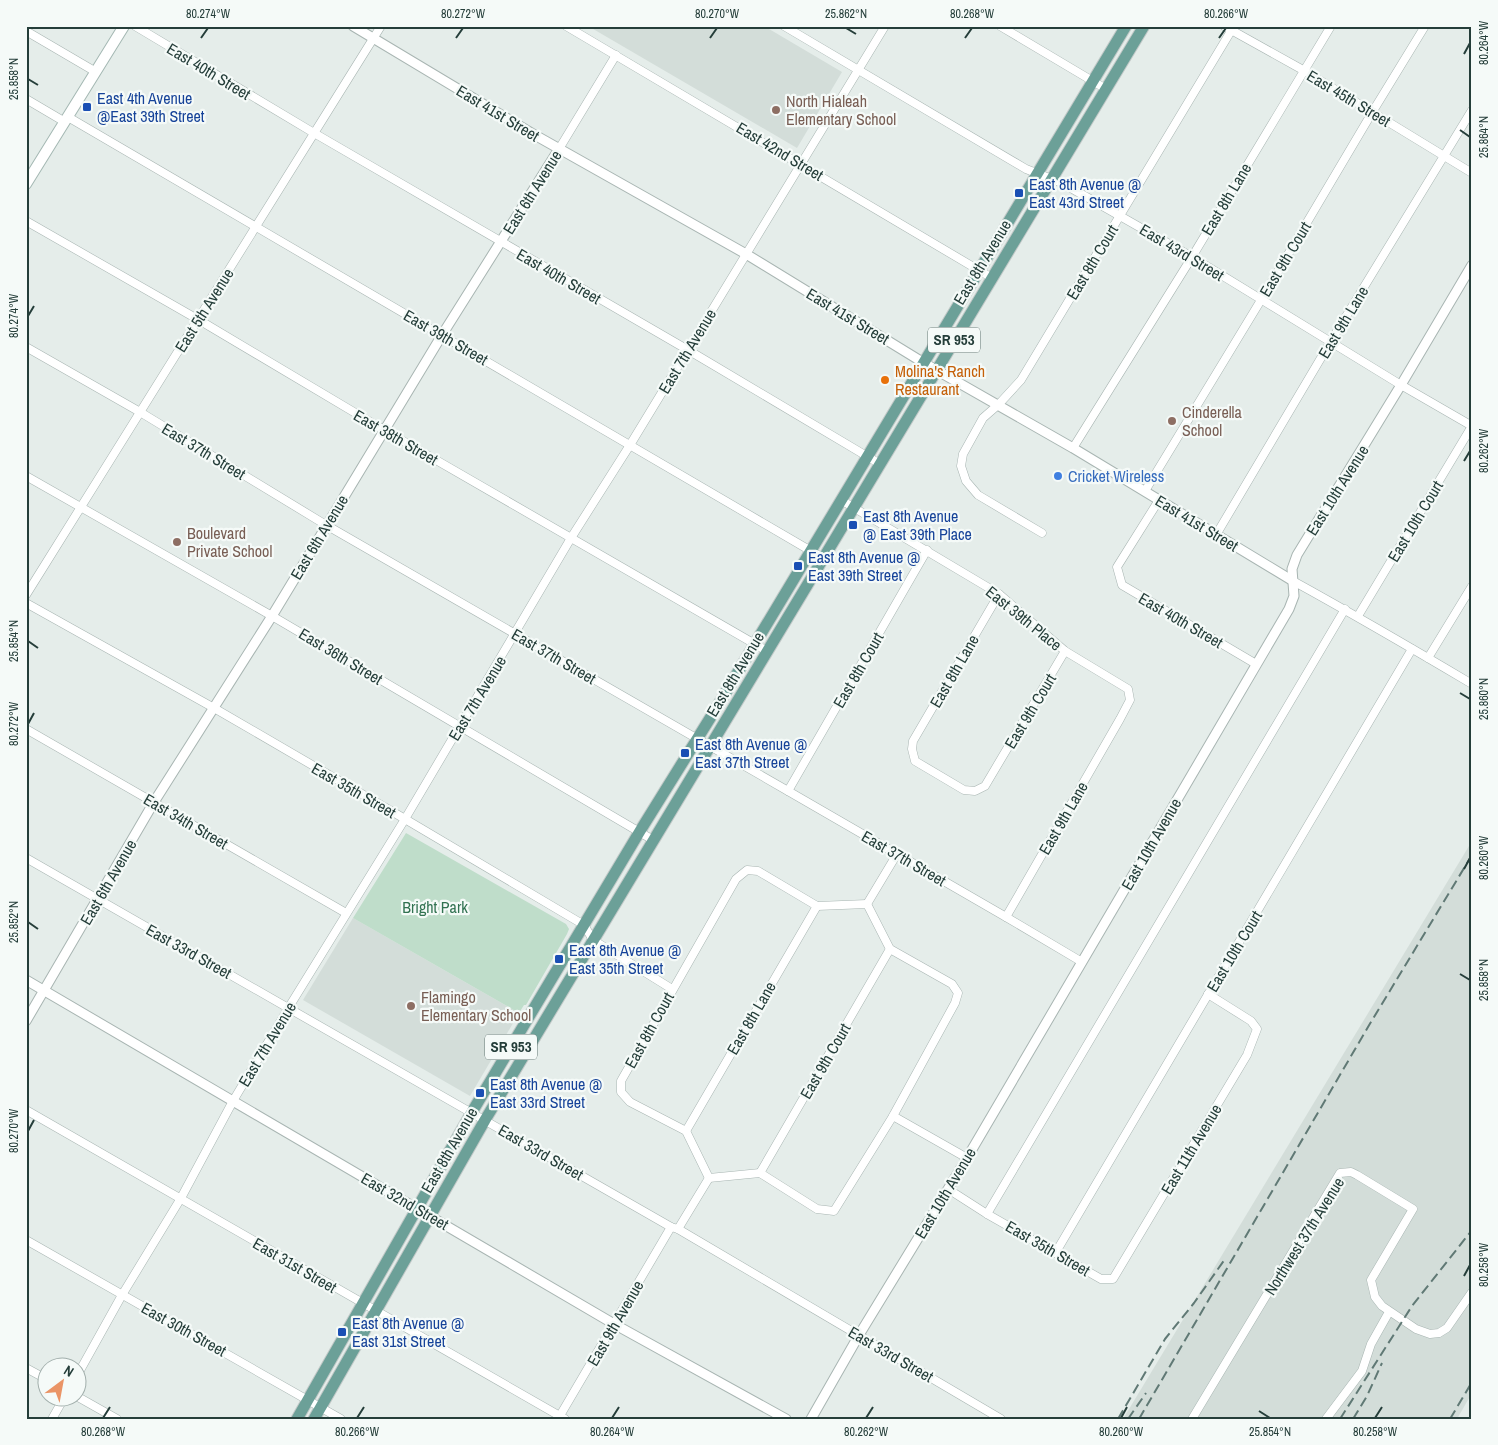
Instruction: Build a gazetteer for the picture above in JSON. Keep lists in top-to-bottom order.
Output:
{
  "streets": {
    "main road": ["East 8th Avenue", "SR 953"],
    "street": [
      "East 40th Street",
      "East 45th Street",
      "East 41st Street",
      "East 42nd Street",
      "East 6th Avenue",
      "East 8th Lane",
      "East 43rd Street",
      "East 9th Court",
      "East 8th Court",
      "East 5th Avenue",
      "East 9th Lane",
      "East 39th Street",
      "East 7th Avenue",
      "East 38th Street",
      "East 37th Street",
      "East 10th Avenue",
      "East 10th Court",
      "East 39th Place",
      "East 36th Street",
      "East 35th Street",
      "East 34th Street",
      "East 33rd Street",
      "East 11th Avenue",
      "East 32nd Street",
      "Northwest 37th Avenue",
      "East 31st Street",
      "East 9th Avenue",
      "East 30th Street"
    ]
  },
  "crossings": [
    ["East 40th Street", "East 41st Street"],
    ["East 40th Street", "East 6th Avenue"],
    ["East 40th Street", "East 8th Avenue"],
    ["East 40th Street", "East 5th Avenue"],
    ["East 40th Street", "East 7th Avenue"],
    ["East 40th Street", "East 10th Avenue"],
    ["East 45th Street", "East 8th Lane"],
    ["East 45th Street", "East 9th Court"],
    ["East 45th Street", "East 8th Court"],
    ["East 45th Street", "East 9th Lane"],
    ["East 41st Street", "East 6th Avenue"],
    ["East 41st Street", "East 8th Lane"],
    ["East 41st Street", "East 9th Court"],
    ["East 41st Street", "East 8th Avenue"],
    ["East 41st Street", "East 8th Court"],
    ["East 41st Street", "East 5th Avenue"],
    ["East 41st Street", "East 9th Lane"],
    ["East 41st Street", "East 7th Avenue"],
    ["East 41st Street", "East 10th Avenue"],
    ["East 41st Street", "East 10th Court"],
    ["East 42nd Street", "East 6th Avenue"],
    ["East 42nd Street", "East 8th Avenue"],
    ["East 42nd Street", "East 7th Avenue"],
    ["East 6th Avenue", "East 39th Street"],
    ["East 6th Avenue", "East 38th Street"],
    ["East 6th Avenue", "East 37th Street"],
    ["East 6th Avenue", "East 36th Street"],
    ["East 6th Avenue", "East 35th Street"],
    ["East 6th Avenue", "East 34th Street"],
    ["East 6th Avenue", "East 33rd Street"],
    ["East 6th Avenue", "East 32nd Street"],
    ["East 8th Lane", "East 43rd Street"],
    ["East 8th Lane", "East 9th Court"],
    ["East 8th Lane", "East 8th Court"],
    ["East 8th Lane", "East 39th Place"],
    ["East 43rd Street", "East 9th Court"],
    ["East 43rd Street", "East 8th Avenue"],
    ["East 43rd Street", "East 8th Court"],
    ["East 43rd Street", "East 9th Lane"],
    ["East 43rd Street", "East 7th Avenue"],
    ["East 43rd Street", "East 10th Avenue"],
    ["East 43rd Street", "East 10th Court"],
    ["East 9th Court", "East 39th Place"],
    ["East 8th Avenue", "East 39th Street"],
    ["East 8th Avenue", "East 38th Street"],
    ["East 8th Avenue", "East 37th Street"],
    ["East 8th Avenue", "East 39th Place"],
    ["East 8th Avenue", "East 36th Street"],
    ["East 8th Avenue", "East 35th Street"],
    ["East 8th Avenue", "East 33rd Street"],
    ["East 8th Avenue", "East 32nd Street"],
    ["East 8th Avenue", "East 31st Street"],
    ["East 8th Avenue", "East 30th Street"],
    ["East 8th Court", "East 37th Street"],
    ["East 8th Court", "East 39th Place"],
    ["East 8th Court", "East 35th Street"],
    ["East 5th Avenue", "East 39th Street"],
    ["East 5th Avenue", "East 38th Street"],
    ["East 5th Avenue", "East 37th Street"],
    ["East 5th Avenue", "East 36th Street"],
    ["East 9th Lane", "East 37th Street"],
    ["East 9th Lane", "East 39th Place"],
    ["East 39th Street", "East 7th Avenue"],
    ["East 7th Avenue", "East 38th Street"],
    ["East 7th Avenue", "East 37th Street"],
    ["East 7th Avenue", "East 36th Street"],
    ["East 7th Avenue", "East 35th Street"],
    ["East 7th Avenue", "East 34th Street"],
    ["East 7th Avenue", "East 33rd Street"],
    ["East 7th Avenue", "East 32nd Street"],
    ["East 7th Avenue", "East 31st Street"],
    ["East 7th Avenue", "East 30th Street"],
    ["East 37th Street", "East 10th Avenue"],
    ["East 10th Avenue", "East 35th Street"],
    ["East 10th Avenue", "East 33rd Street"],
    ["East 10th Court", "East 35th Street"],
    ["East 10th Court", "East 11th Avenue"],
    ["East 35th Street", "East 11th Avenue"],
    ["East 33rd Street", "East 9th Avenue"],
    ["East 32nd Street", "East 9th Avenue"],
    ["East 31st Street", "East 9th Avenue"]
  ],
  "parks": ["Bright Park"],
  "places": {
    "transit": [
      "East 4th Avenue @East 39th Street",
      "East 8th Avenue @ East 43rd Street",
      "East 8th Avenue @ East 39th Place",
      "East 8th Avenue @ East 39th Street",
      "East 8th Avenue @ East 37th Street",
      "East 8th Avenue @ East 35th Street",
      "East 8th Avenue @ East 33rd Street",
      "East 8th Avenue @ East 31st Street"
    ],
    "other": [
      "North Hialeah Elementary School",
      "Molina's Ranch Restaurant",
      "Cinderella School",
      "Cricket Wireless",
      "Boulevard Private School",
      "Flamingo Elementary School"
    ]
  },
  "north": "top right",
  "coordinates": [
    "80.274°W",
    "80.272°W",
    "80.270°W",
    "25.862°N",
    "80.268°W",
    "80.266°W",
    "80.264°W",
    "25.858°N",
    "25.864°N",
    "80.262°W",
    "25.854°N",
    "25.860°N",
    "80.260°W",
    "25.852°N",
    "80.258°W"
  ]
}
